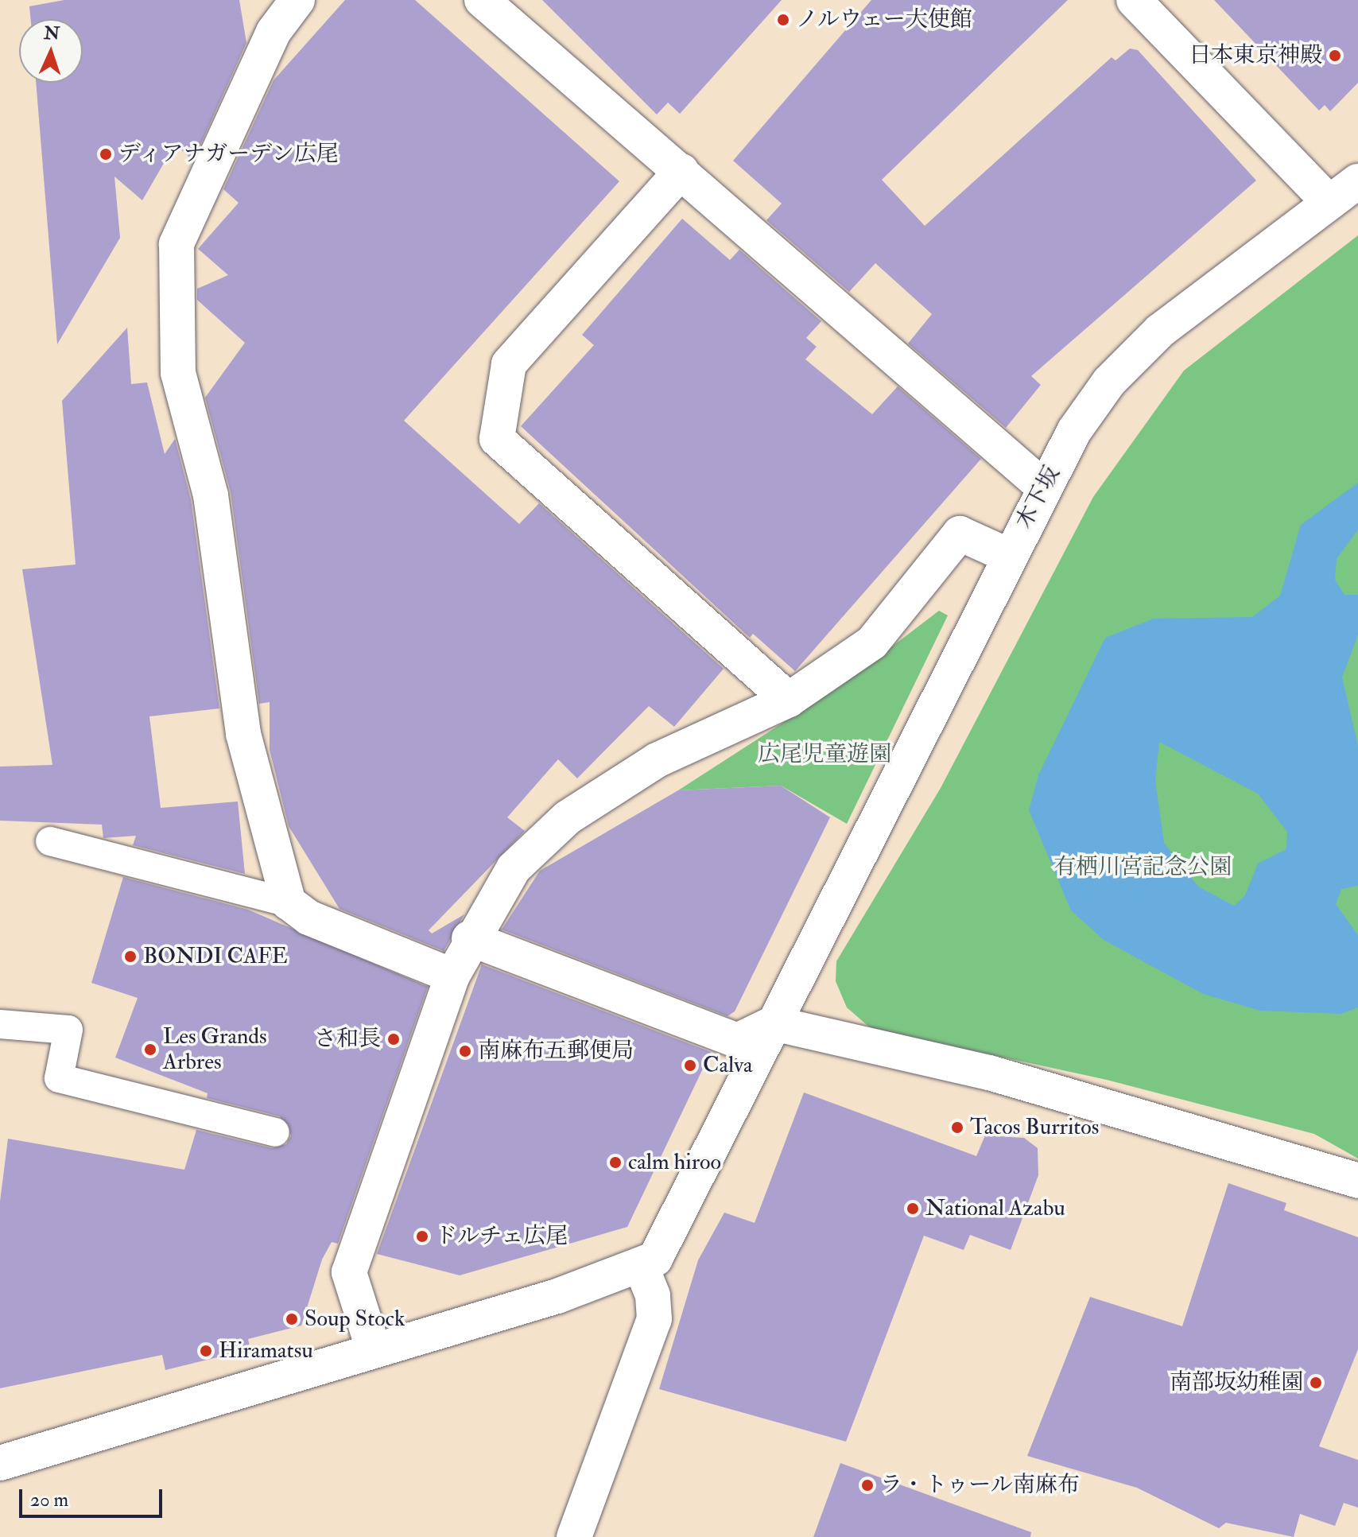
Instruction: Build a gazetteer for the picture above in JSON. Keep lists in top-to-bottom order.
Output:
{
  "streets": {
    "street": ["木下坂"]
  },
  "parks": ["広尾児童遊園", "有栖川宮記念公園"],
  "places": [
    "ノルウェー大使館",
    "日本東京神殿",
    "ディアナガーデン広尾",
    "BONDI CAFE",
    "さ和長",
    "Les Grands Arbres",
    "南麻布五郵便局",
    "Calva",
    "Tacos Burritos",
    "calm hiroo",
    "National Azabu",
    "ドルチェ広尾",
    "Soup Stock",
    "Hiramatsu",
    "南部坂幼稚園",
    "ラ・トゥール南麻布"
  ],
  "scale_bar": "20 m",
  "north": "top"
}
